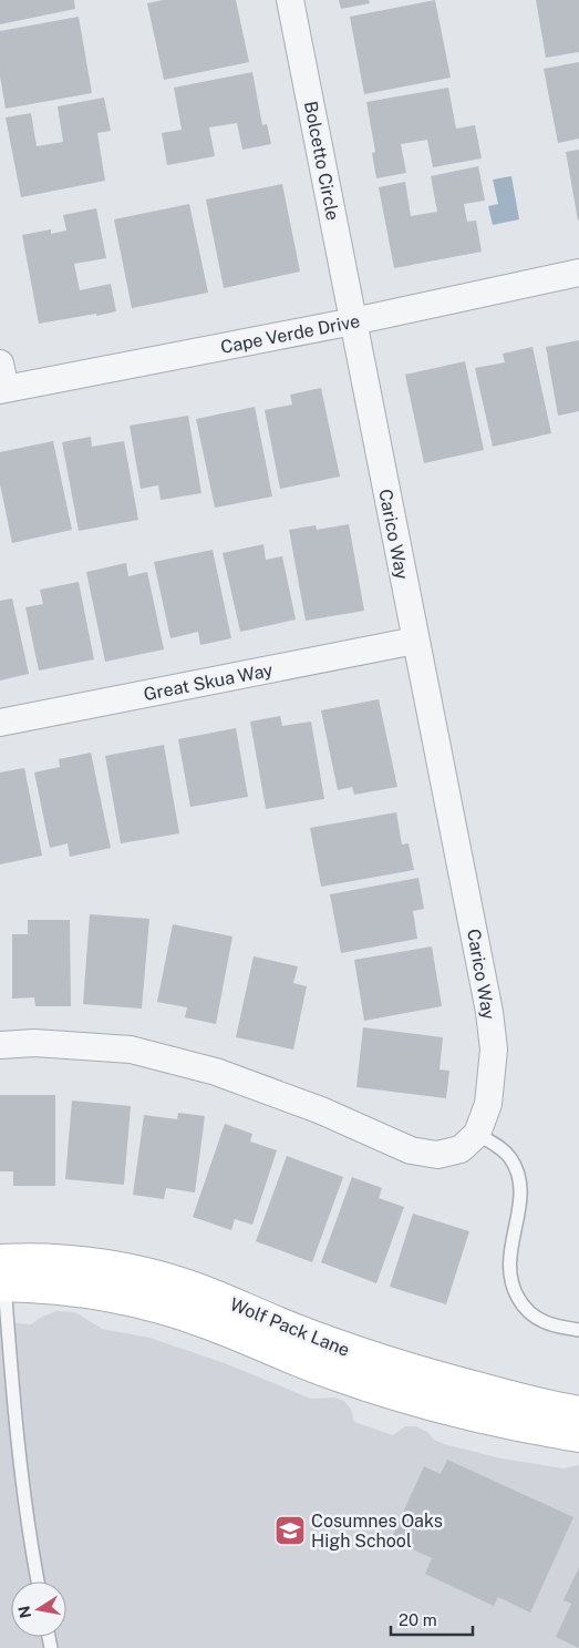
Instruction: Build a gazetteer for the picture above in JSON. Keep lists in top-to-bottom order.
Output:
{
  "streets": {
    "street": [
      "Bolcetto Circle",
      "Cape Verde Drive",
      "Carico Way",
      "Great Skua Way",
      "Wolf Pack Lane"
    ]
  },
  "crossings": [
    ["Bolcetto Circle", "Cape Verde Drive"],
    ["Bolcetto Circle", "Carico Way"],
    ["Cape Verde Drive", "Carico Way"],
    ["Carico Way", "Great Skua Way"]
  ],
  "places": {
    "school or university": ["Cosumnes Oaks High School"]
  },
  "scale_bar": "20 m",
  "north": "left"
}
